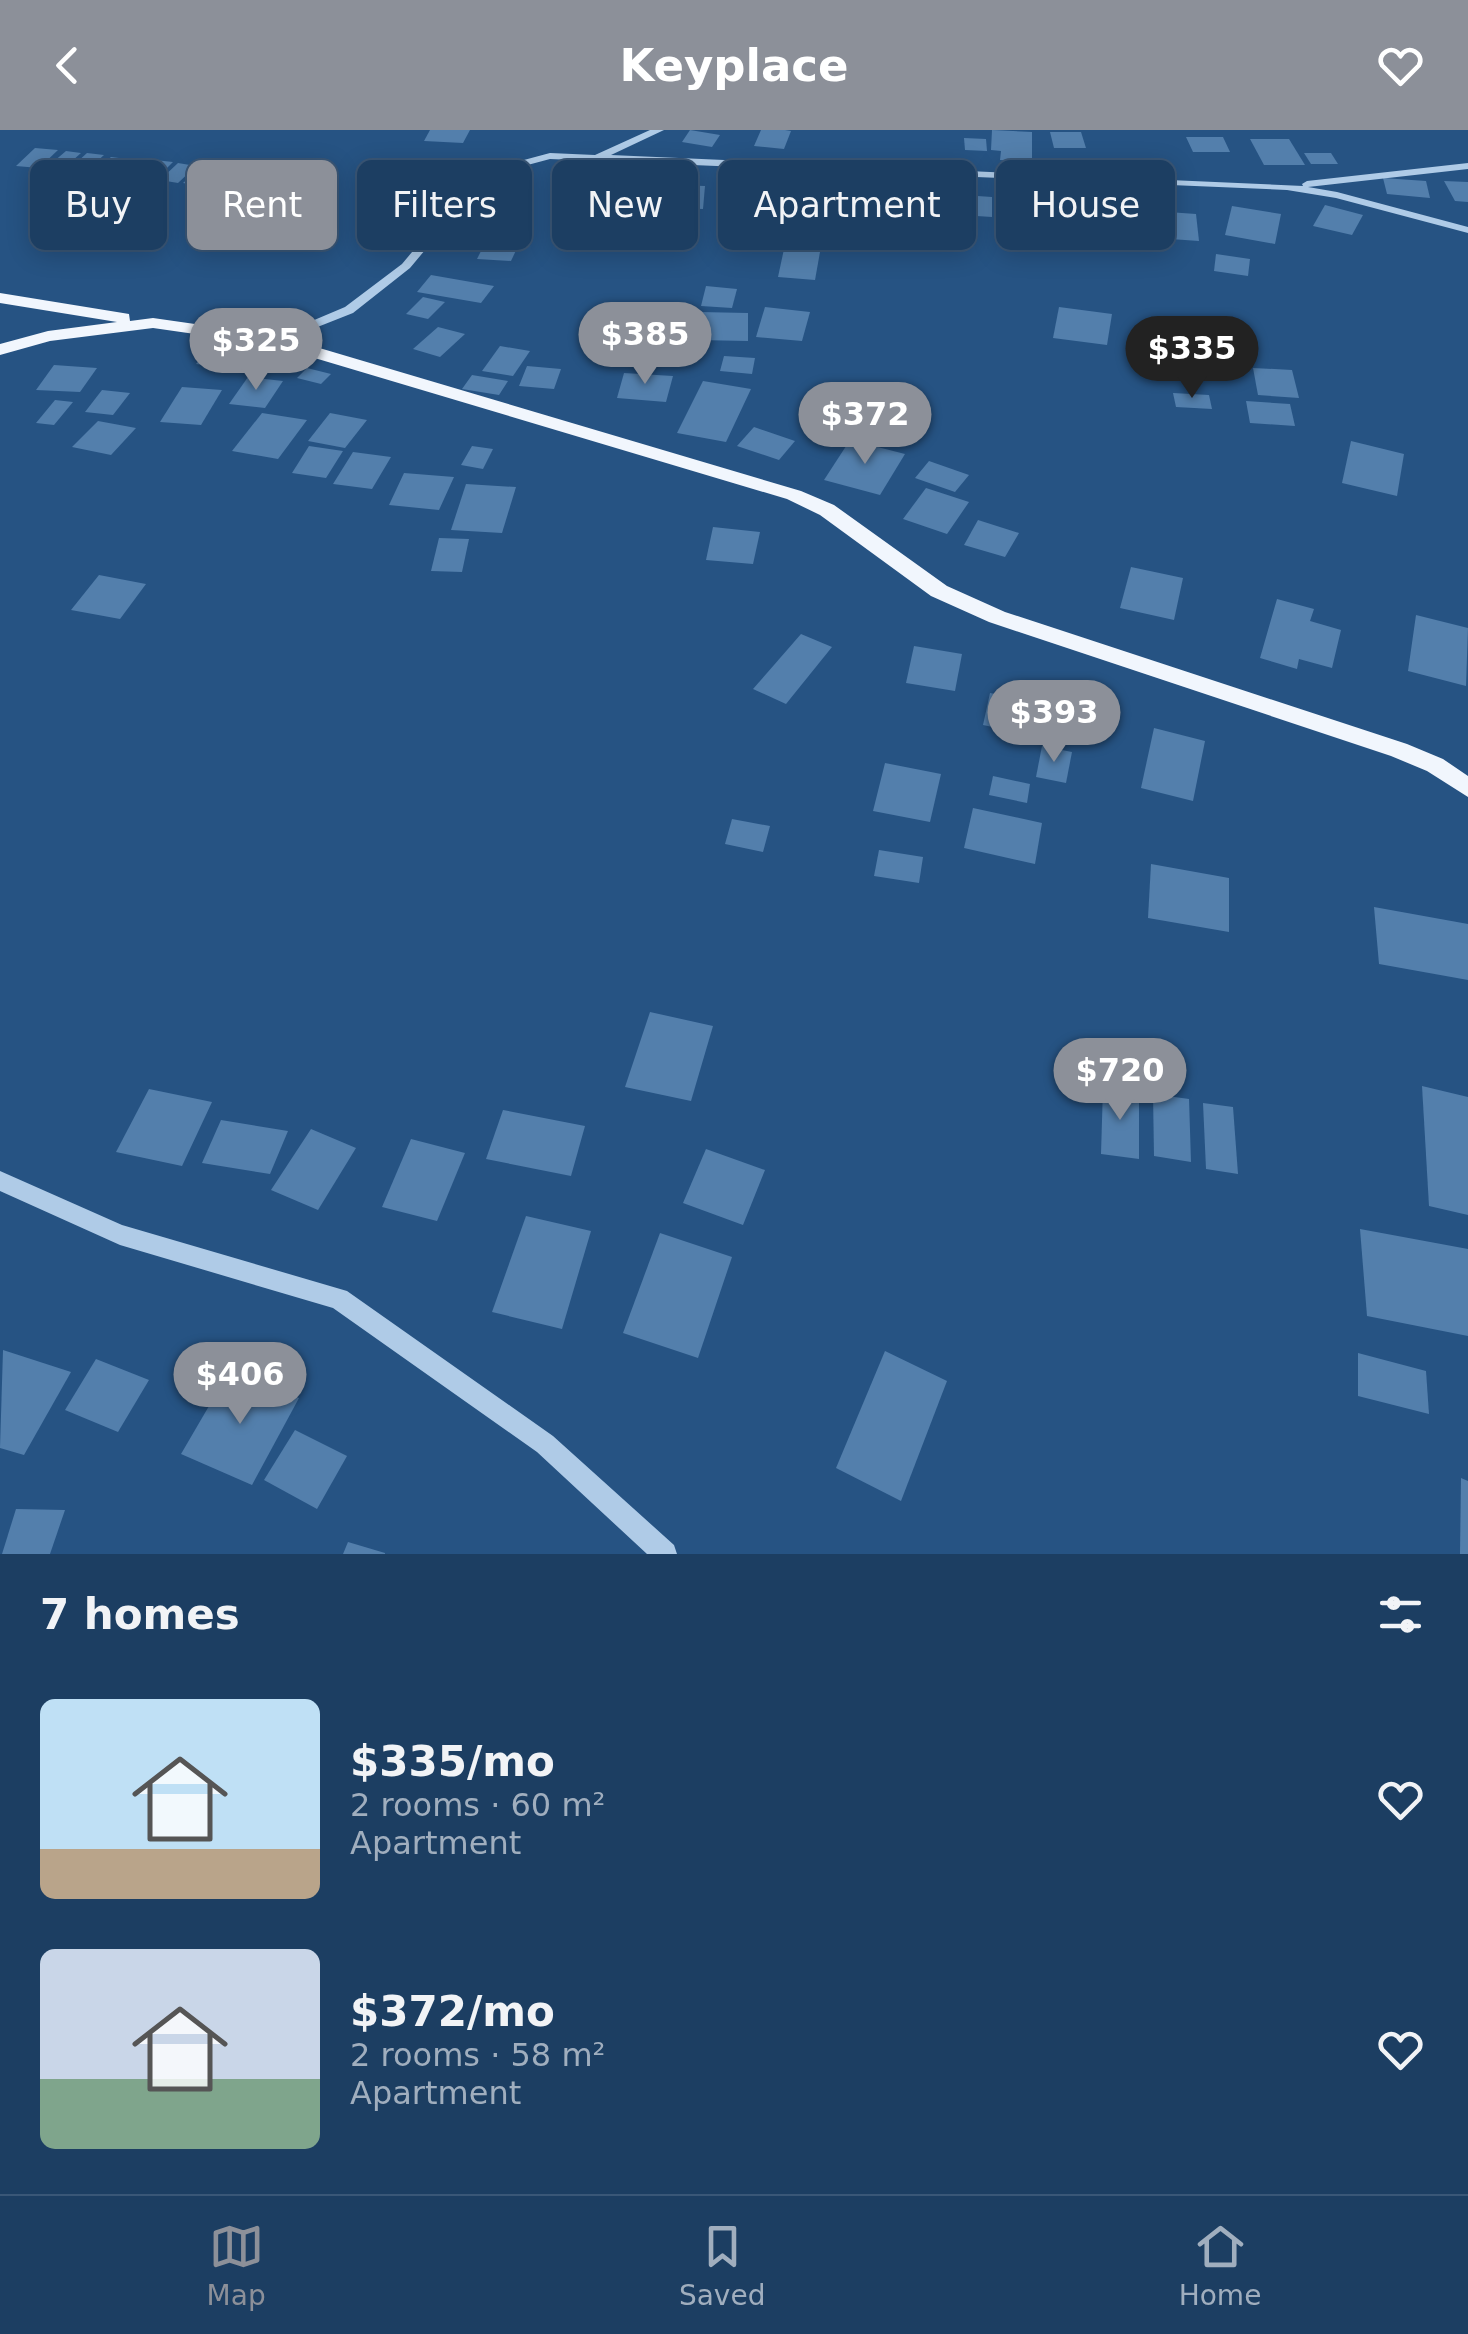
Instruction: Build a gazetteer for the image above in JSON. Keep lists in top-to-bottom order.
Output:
{
  "page": {
    "header": "Keyplace",
    "chip": [
      "Buy",
      "Rent",
      "Filters",
      "New",
      "Apartment",
      "House"
    ],
    "price": [
      "$385",
      "$325",
      "$335",
      "$372",
      "$393",
      "$720",
      "$406"
    ],
    "heading": "7 homes",
    "list": [
      {
        "name": "$335/mo",
        "note": "2 rooms · 60 m² · Apartment"
      },
      {
        "name": "$372/mo",
        "note": "2 rooms · 58 m² · Apartment"
      }
    ],
    "tabs": ["Map", "Saved", "Home"]
  }
}
